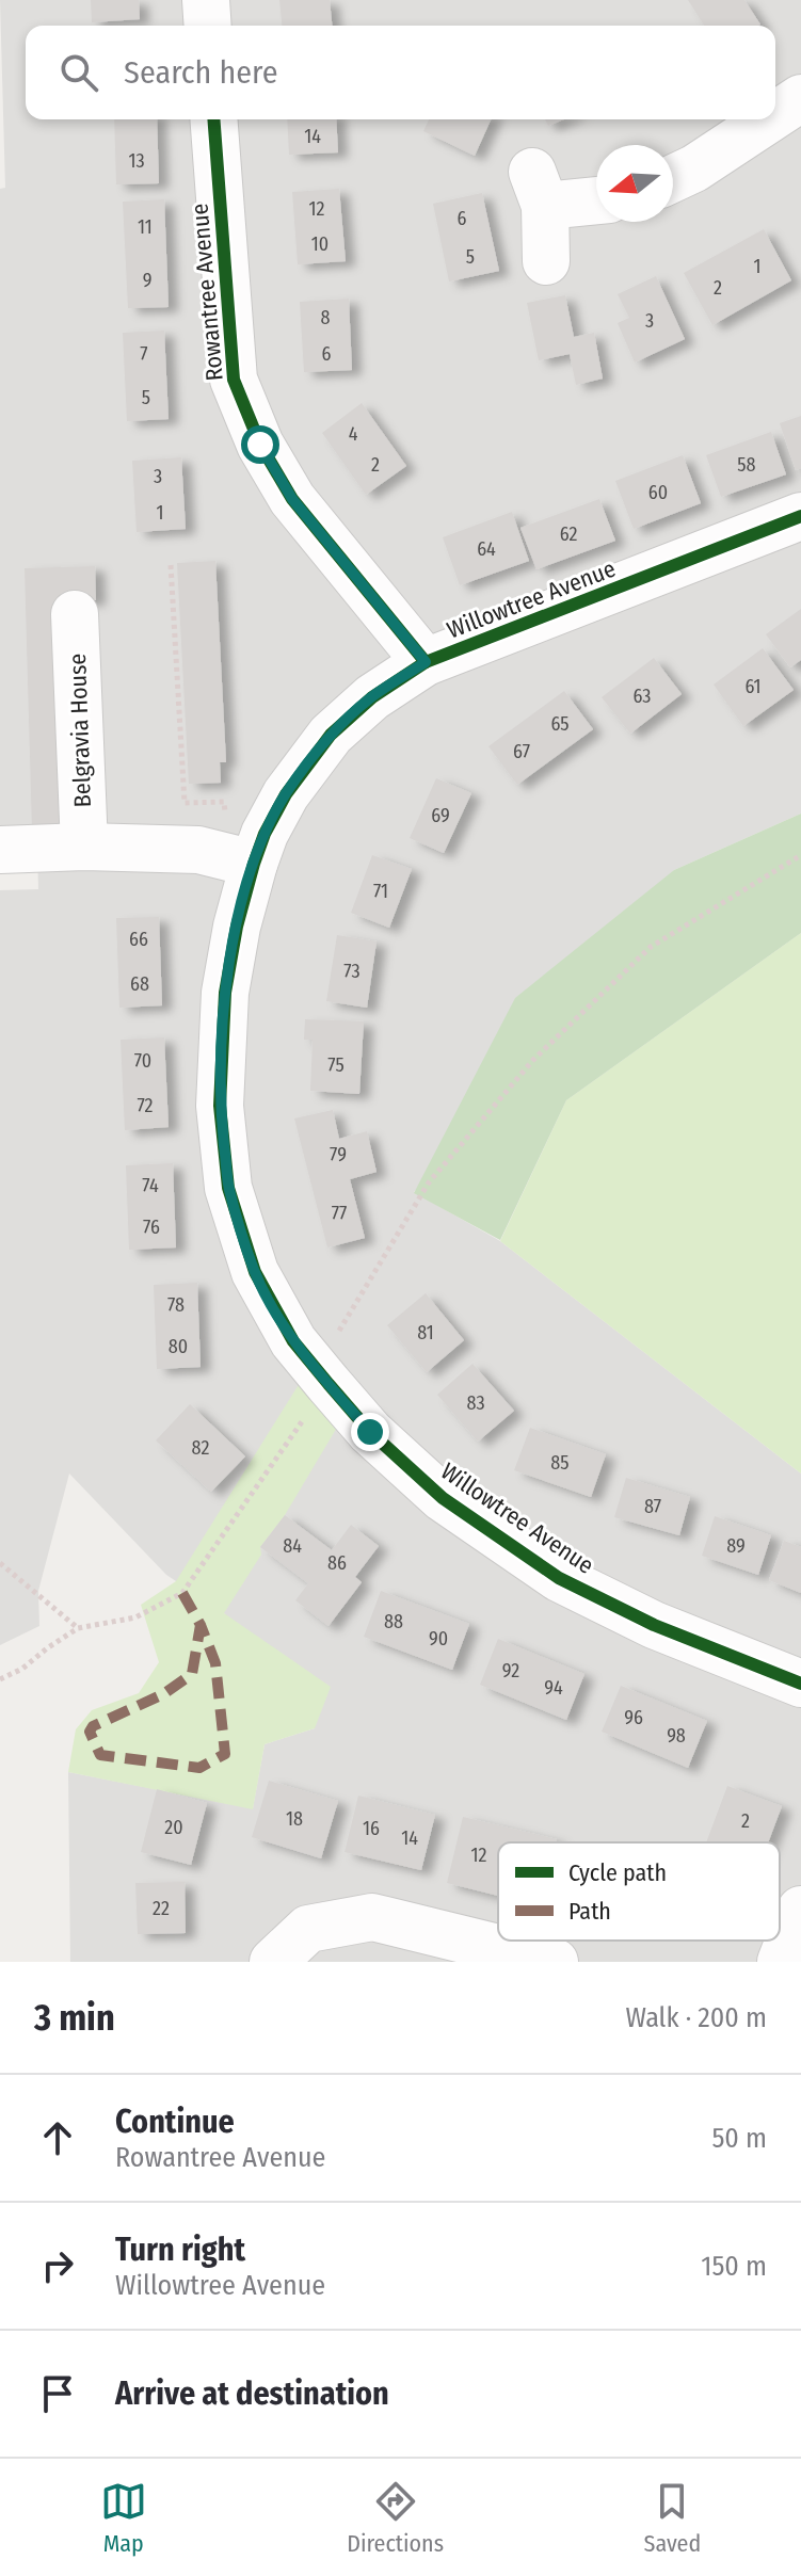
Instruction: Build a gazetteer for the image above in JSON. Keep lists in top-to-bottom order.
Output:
{
  "streets": {
    "street": ["Rowantree Avenue", "Willowtree Avenue", "Belgravia House"]
  },
  "crossings": [
    ["Rowantree Avenue", "Willowtree Avenue"]
  ],
  "house_numbers": [
    "14",
    "13",
    "12",
    "6",
    "11",
    "10",
    "5",
    "1",
    "9",
    "2",
    "8",
    "3",
    "7",
    "6",
    "5",
    "4",
    "2",
    "58",
    "3",
    "60",
    "1",
    "62",
    "64",
    "61",
    "63",
    "65",
    "67",
    "69",
    "71",
    "66",
    "73",
    "68",
    "70",
    "75",
    "72",
    "79",
    "74",
    "77",
    "76",
    "78",
    "81",
    "80",
    "83",
    "82",
    "85",
    "87",
    "84",
    "89",
    "86",
    "88",
    "90",
    "92",
    "94",
    "96",
    "98",
    "18",
    "2",
    "20",
    "16",
    "14",
    "12",
    "22"
  ],
  "legend": ["Cycle path", "Path"],
  "north": "left",
  "page": {
    "search": "Search here",
    "heading": ["3 min", "Walk · 200 m"],
    "list": [
      ["Continue", "Rowantree Avenue", "50 m"],
      ["Turn right", "Willowtree Avenue", "150 m"],
      "Arrive at destination"
    ],
    "nav": ["Map", "Directions", "Saved"]
  }
}
